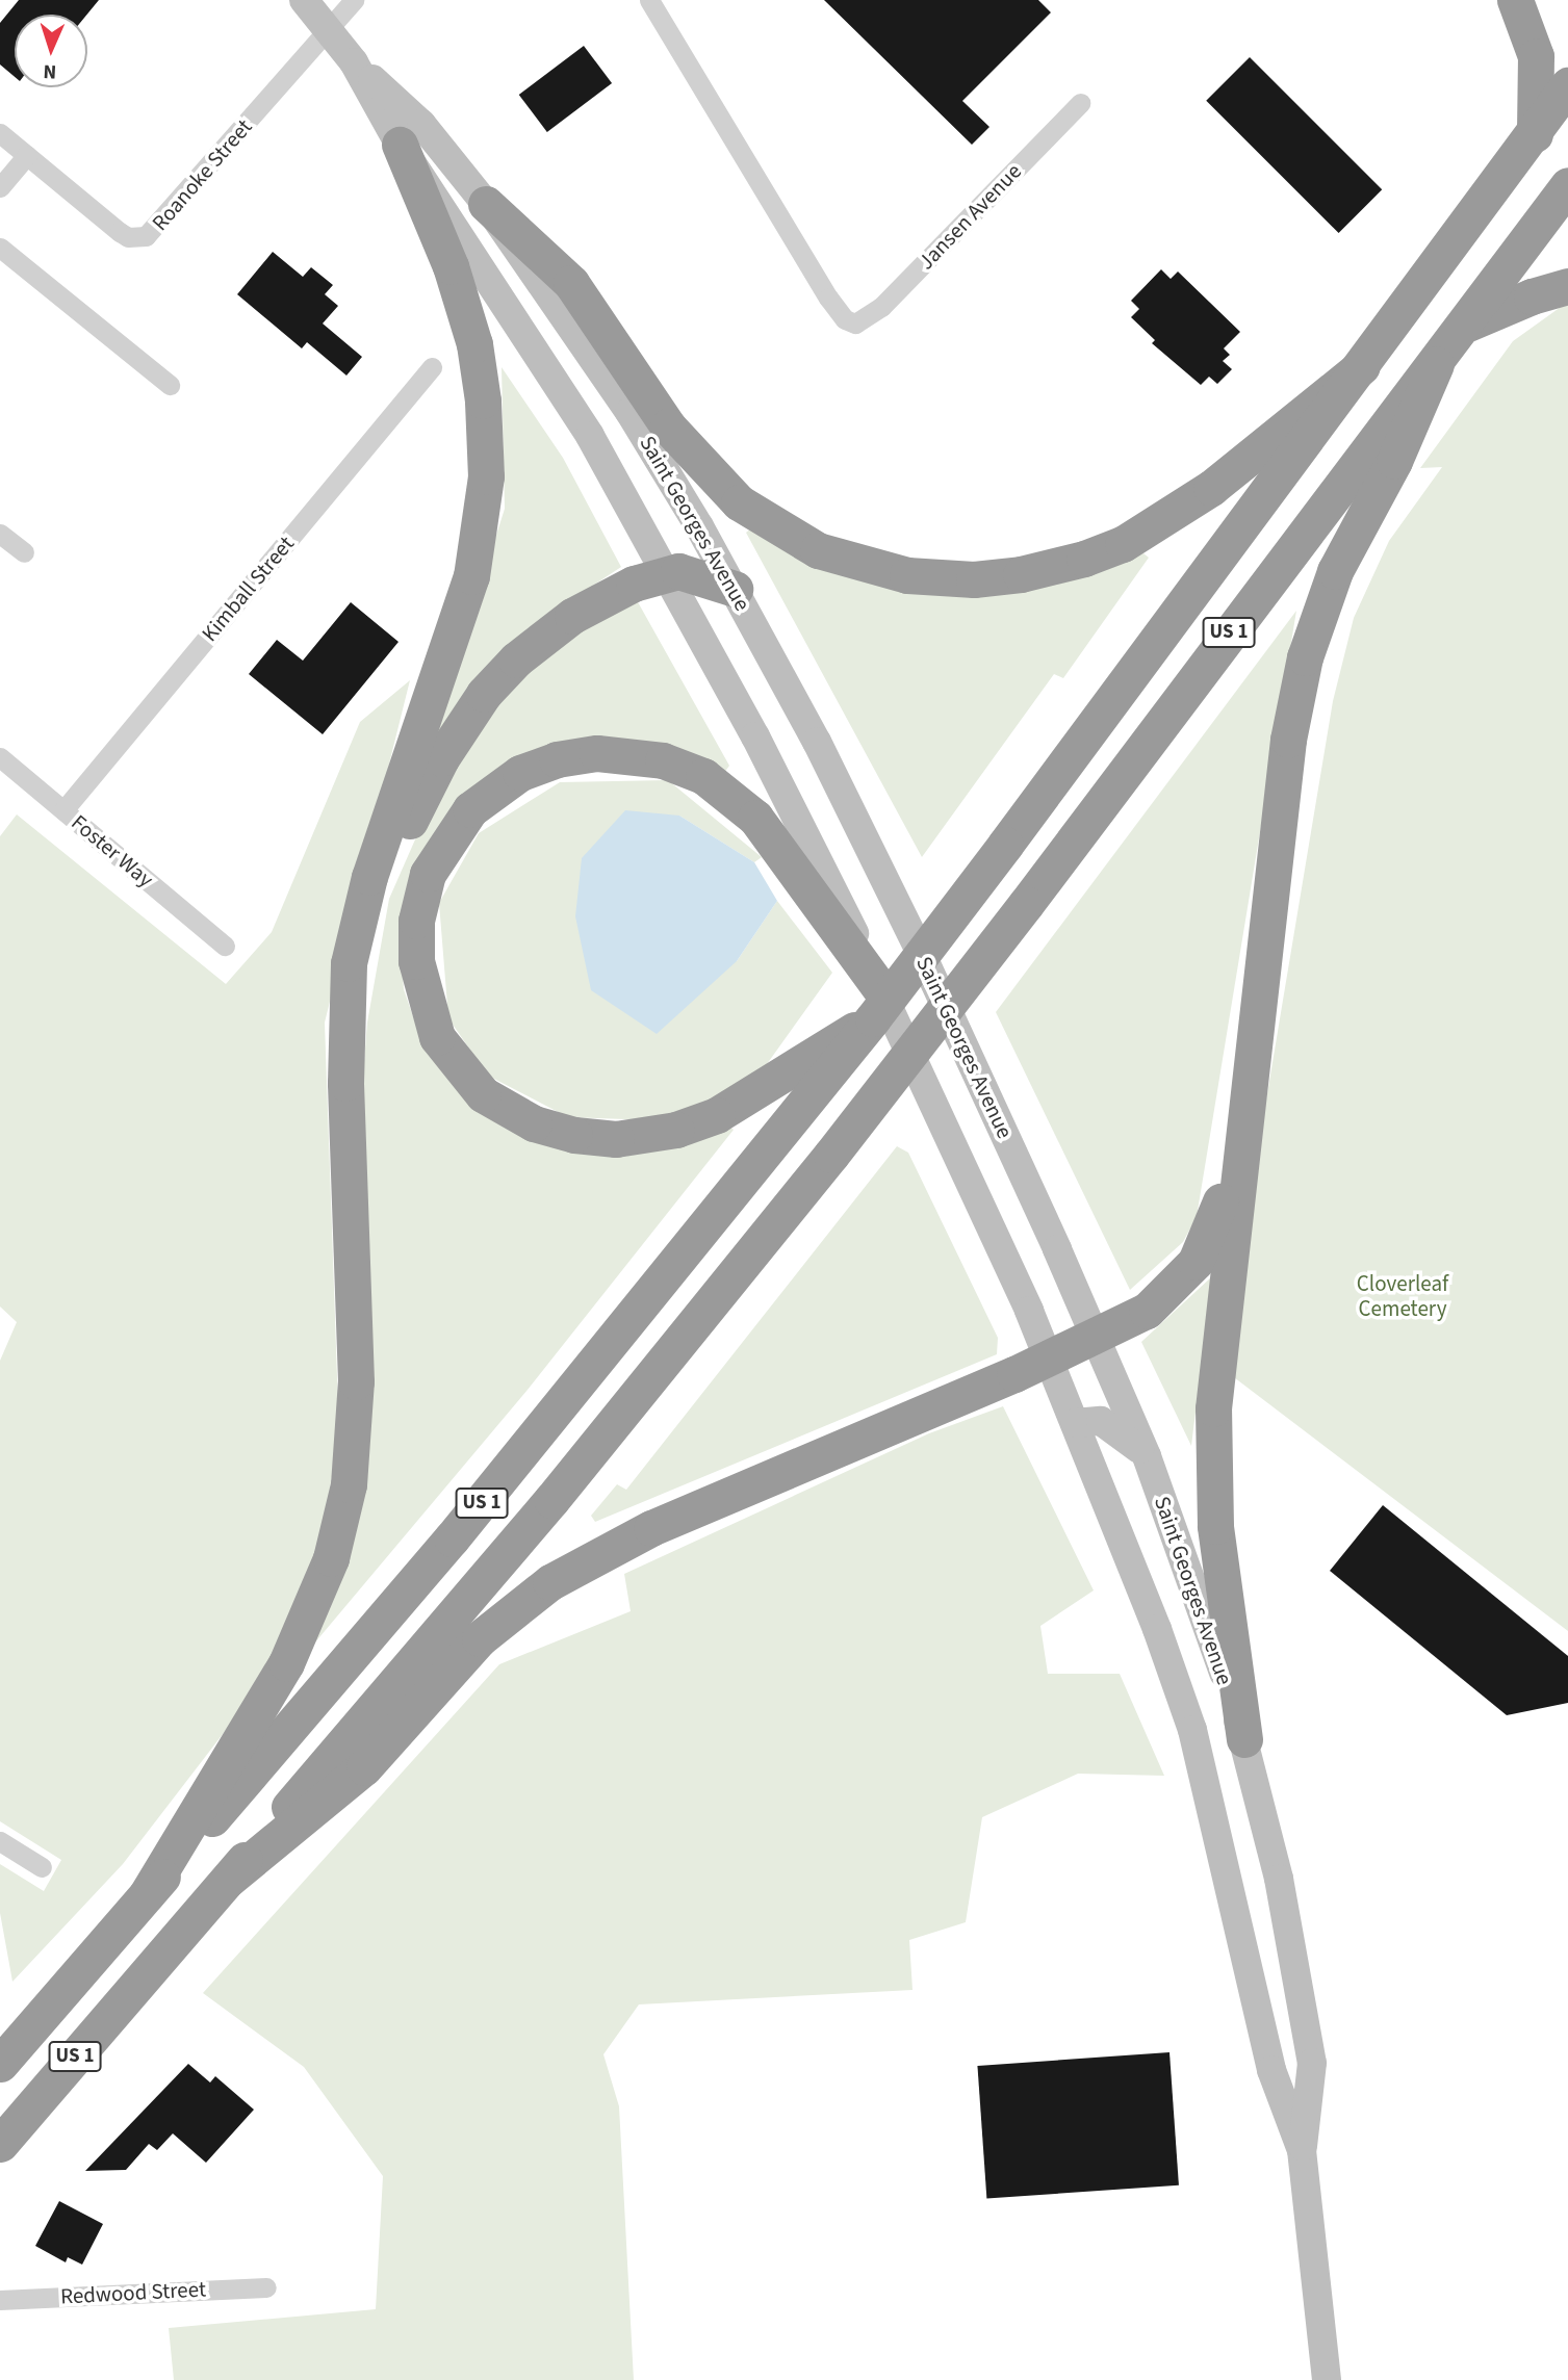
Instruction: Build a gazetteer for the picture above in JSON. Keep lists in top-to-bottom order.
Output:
{
  "streets": {
    "highway": ["US 1"],
    "main road": ["Saint Georges Avenue"],
    "street": [
      "Roanoke Street",
      "Jansen Avenue",
      "Kimball Street",
      "Foster Way",
      "Redwood Street"
    ]
  },
  "crossings": [
    ["Roanoke Street", "Saint Georges Avenue"],
    ["Saint Georges Avenue", "US 1"],
    ["Kimball Street", "Foster Way"]
  ],
  "parks": ["Cloverleaf Cemetery"],
  "north": "bottom"
}
